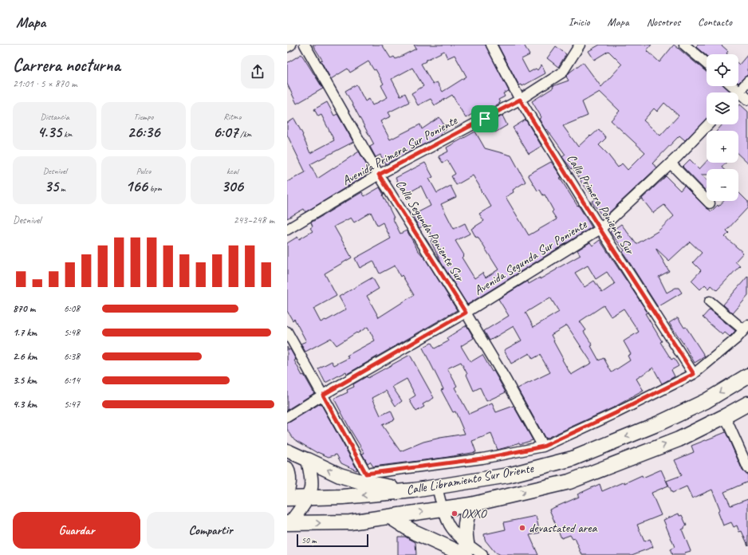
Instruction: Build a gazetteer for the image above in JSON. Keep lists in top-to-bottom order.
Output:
{
  "streets": {
    "main road": ["Calle Libramiento Sur Oriente"],
    "street": [
      "Avenida Primera Sur Poniente",
      "Calle Primera Poniente Sur",
      "Calle Segunda Poniente Sur",
      "Avenida Segunda Sur Poniente"
    ]
  },
  "crossings": [
    ["Avenida Primera Sur Poniente", "Calle Primera Poniente Sur"],
    ["Avenida Primera Sur Poniente", "Calle Segunda Poniente Sur"],
    ["Calle Primera Poniente Sur", "Avenida Segunda Sur Poniente"],
    ["Calle Segunda Poniente Sur", "Avenida Segunda Sur Poniente"]
  ],
  "places": ["OXXO", "devastated area"],
  "scale_bar": "50 m",
  "page": {
    "header": "Mapa",
    "nav": [
      "Inicio",
      "Mapa",
      "Nosotros",
      "Contacto"
    ],
    "heading": ["Carrera nocturna", "21:01 · 5 × 870 m"],
    "map_buttons": ["+", "−"],
    "stats": [
      ["Distancia", "4.35 km"],
      ["Tiempo", "26:36"],
      ["Ritmo", "6:07 /km"],
      ["Desnivel", "35 m"],
      ["Pulso", "166 bpm"],
      ["kcal", "306"]
    ],
    "chart": ["Desnivel", "243–248 m"],
    "list": [
      {
        "name": "870 m",
        "note": "6:08"
      },
      {
        "name": "1.7 km",
        "note": "5:48"
      },
      {
        "name": "2.6 km",
        "note": "6:38"
      },
      {
        "name": "3.5 km",
        "note": "6:14"
      },
      {
        "name": "4.3 km",
        "note": "5:47"
      }
    ],
    "buttons": ["Guardar", "Compartir"],
    "scale": "50 m"
  }
}
